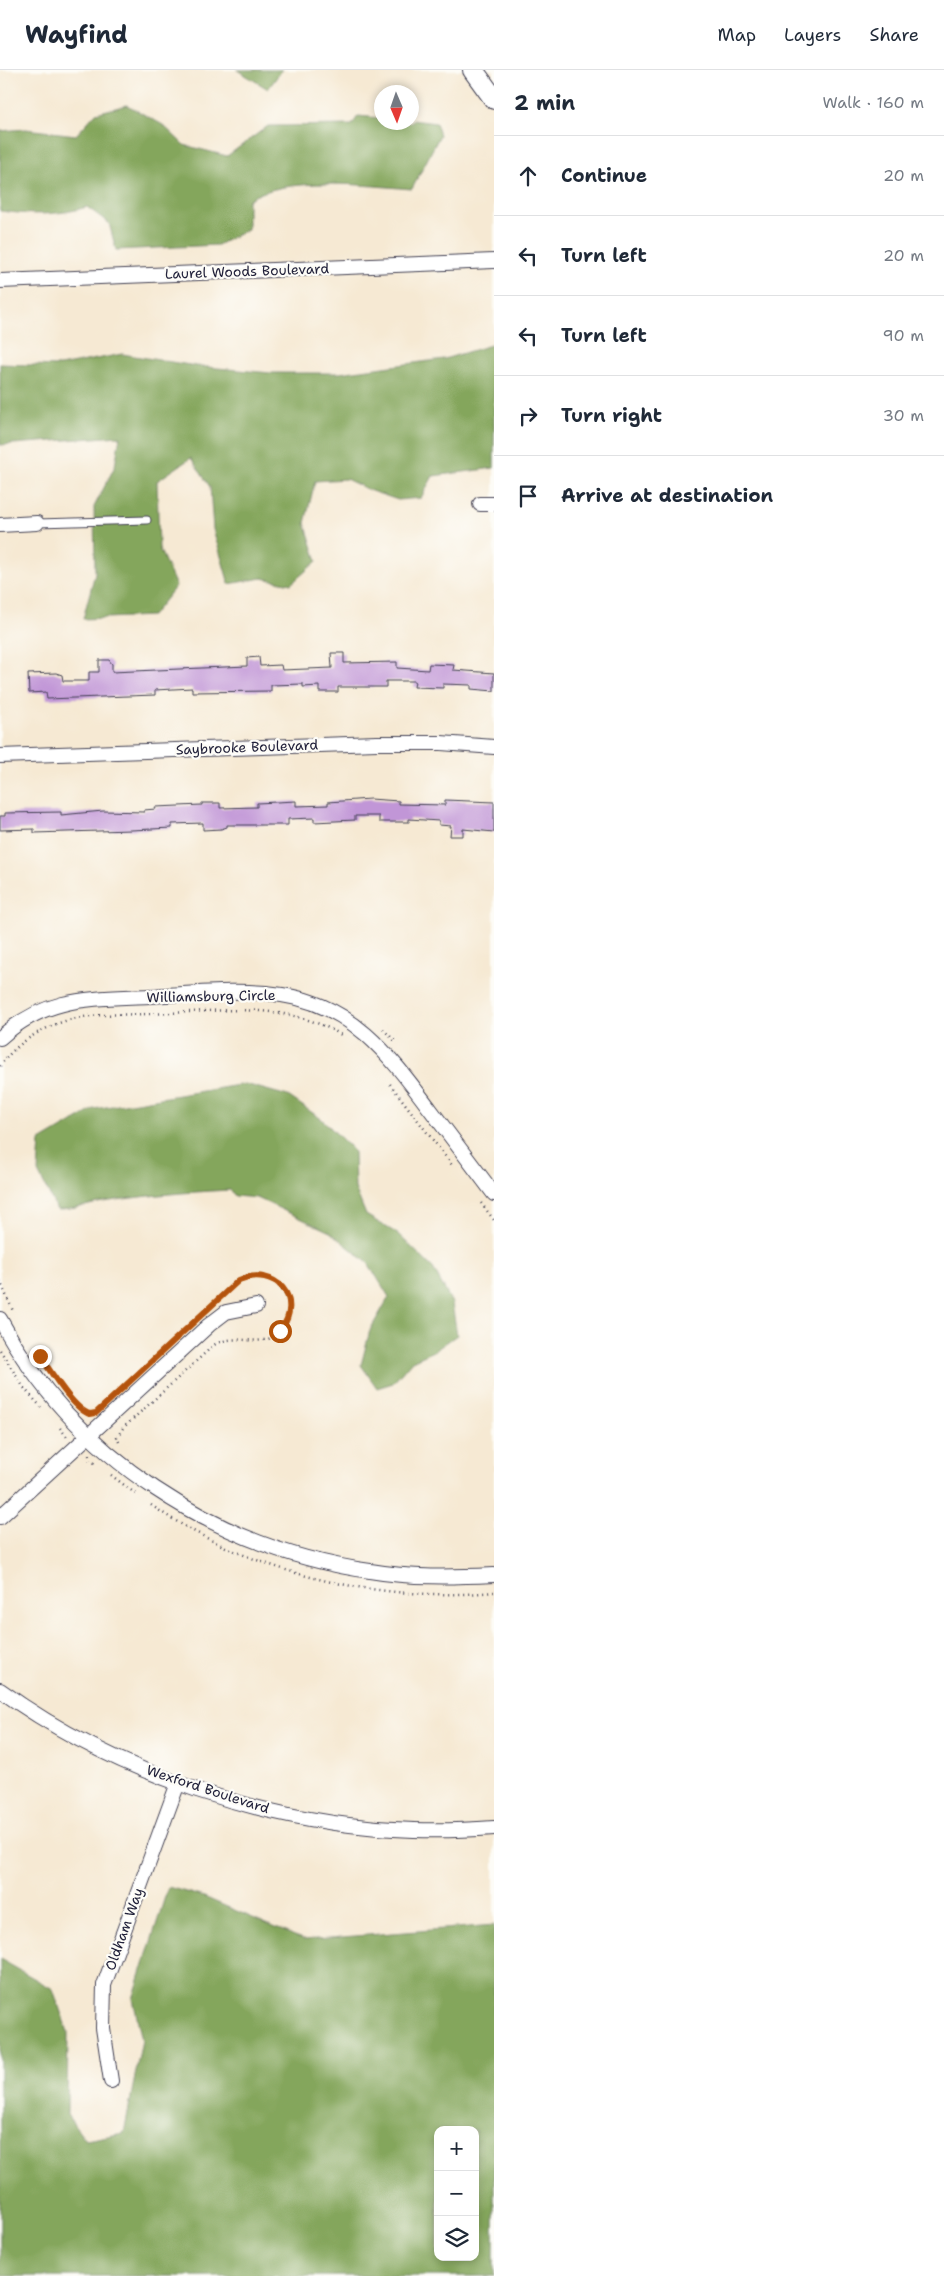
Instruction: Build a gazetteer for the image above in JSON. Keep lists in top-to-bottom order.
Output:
{
  "streets": {
    "street": [
      "Laurel Woods Boulevard",
      "Saybrooke Boulevard",
      "Williamsburg Circle",
      "Wexford Boulevard",
      "Oldham Way"
    ]
  },
  "crossings": [
    ["Wexford Boulevard", "Oldham Way"]
  ],
  "north": "bottom",
  "page": {
    "header": "Wayfind",
    "nav": ["Map", "Layers", "Share"],
    "heading": ["2 min", "Walk · 160 m"],
    "list": [
      ["Continue", "20 m"],
      ["Turn left", "20 m"],
      ["Turn left", "90 m"],
      ["Turn right", "30 m"],
      "Arrive at destination"
    ],
    "map_buttons": ["+", "−"]
  }
}
